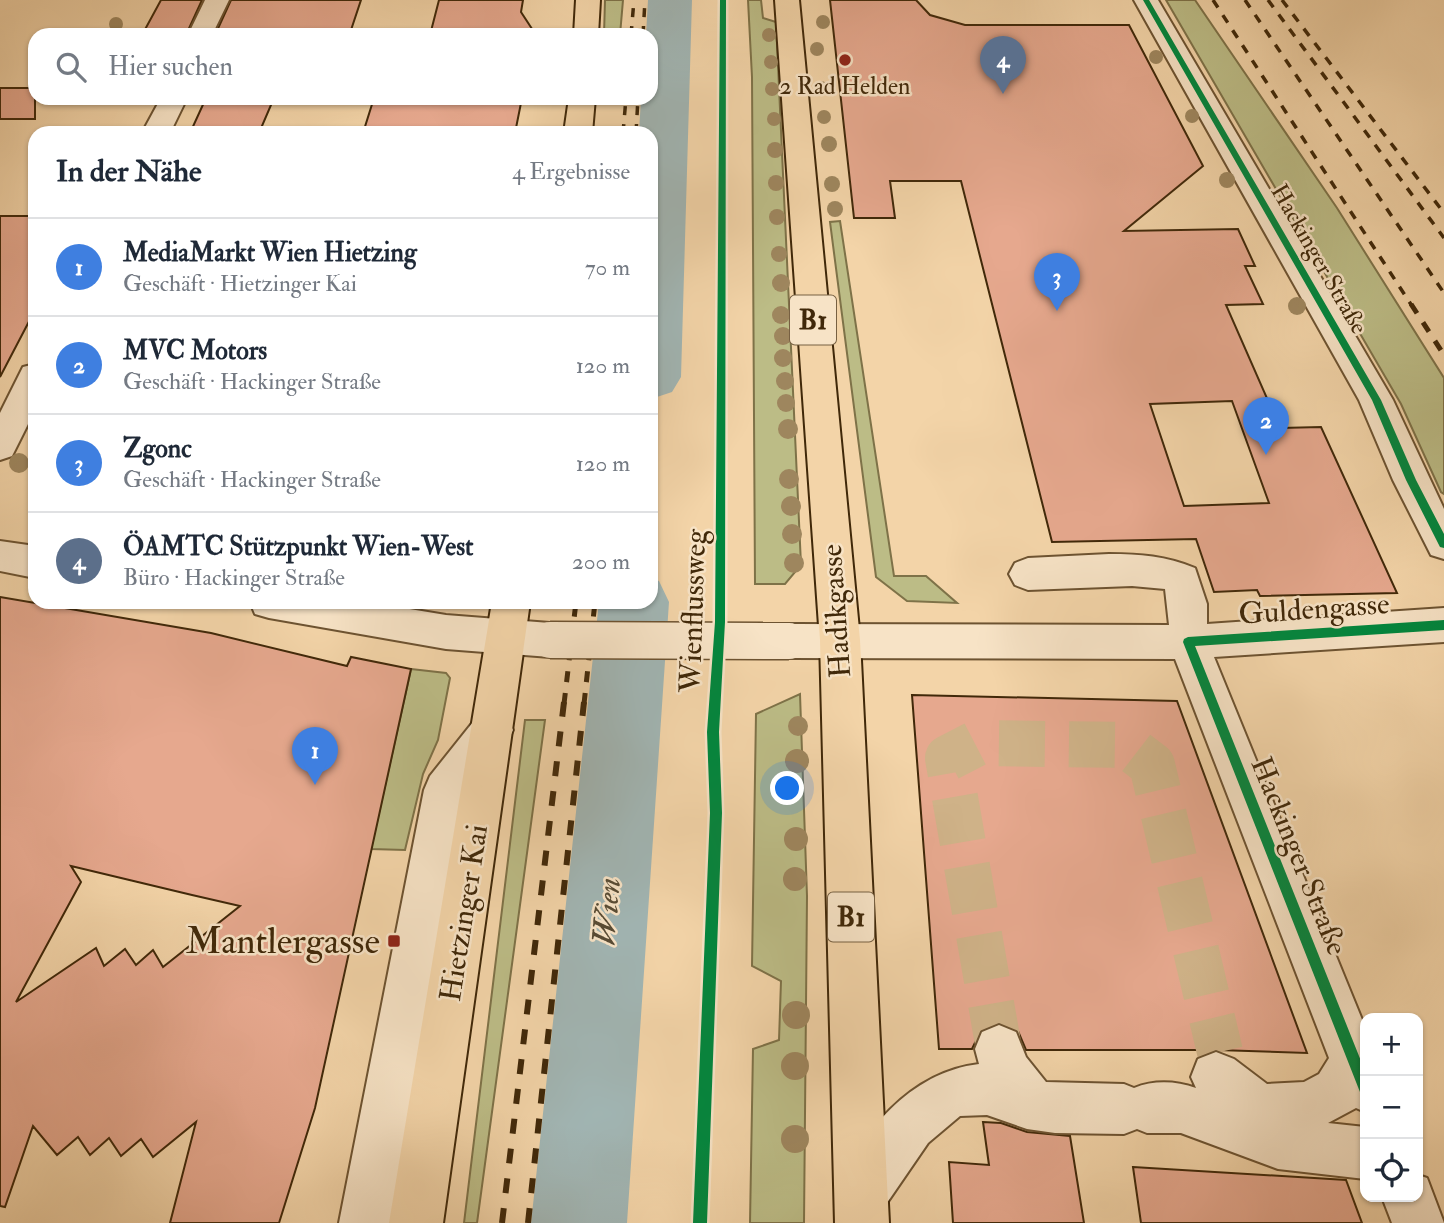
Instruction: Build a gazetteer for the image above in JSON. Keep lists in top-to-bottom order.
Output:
{
  "streets": {
    "main road": ["B1", "Hadikgasse", "Hietzinger Kai"],
    "street": ["Hackinger Straße", "Guldengasse"],
    "cycle path": ["Wienflussweg"]
  },
  "crossings": [
    ["Hackinger Straße", "Guldengasse"],
    ["Guldengasse", "Hadikgasse"],
    ["Guldengasse", "Hietzinger Kai"]
  ],
  "water": ["Wien"],
  "places": {
    "other": ["2 Rad Helden"],
    "transit": ["Mantlergasse"]
  },
  "page": {
    "search": "Hier suchen",
    "pins": [
      "4",
      "3",
      "2",
      "1"
    ],
    "heading": ["In der Nähe", "4 Ergebnisse"],
    "list": [
      {
        "mark": "1",
        "name": "MediaMarkt Wien Hietzing",
        "note": "Geschäft · Hietzinger Kai",
        "value": "70 m"
      },
      {
        "mark": "2",
        "name": "MVC Motors",
        "note": "Geschäft · Hackinger Straße",
        "value": "120 m"
      },
      {
        "mark": "3",
        "name": "Zgonc",
        "note": "Geschäft · Hackinger Straße",
        "value": "120 m"
      },
      {
        "mark": "4",
        "name": "ÖAMTC Stützpunkt Wien-West",
        "note": "Büro · Hackinger Straße",
        "value": "200 m"
      }
    ],
    "map_buttons": ["+", "−"]
  }
}
